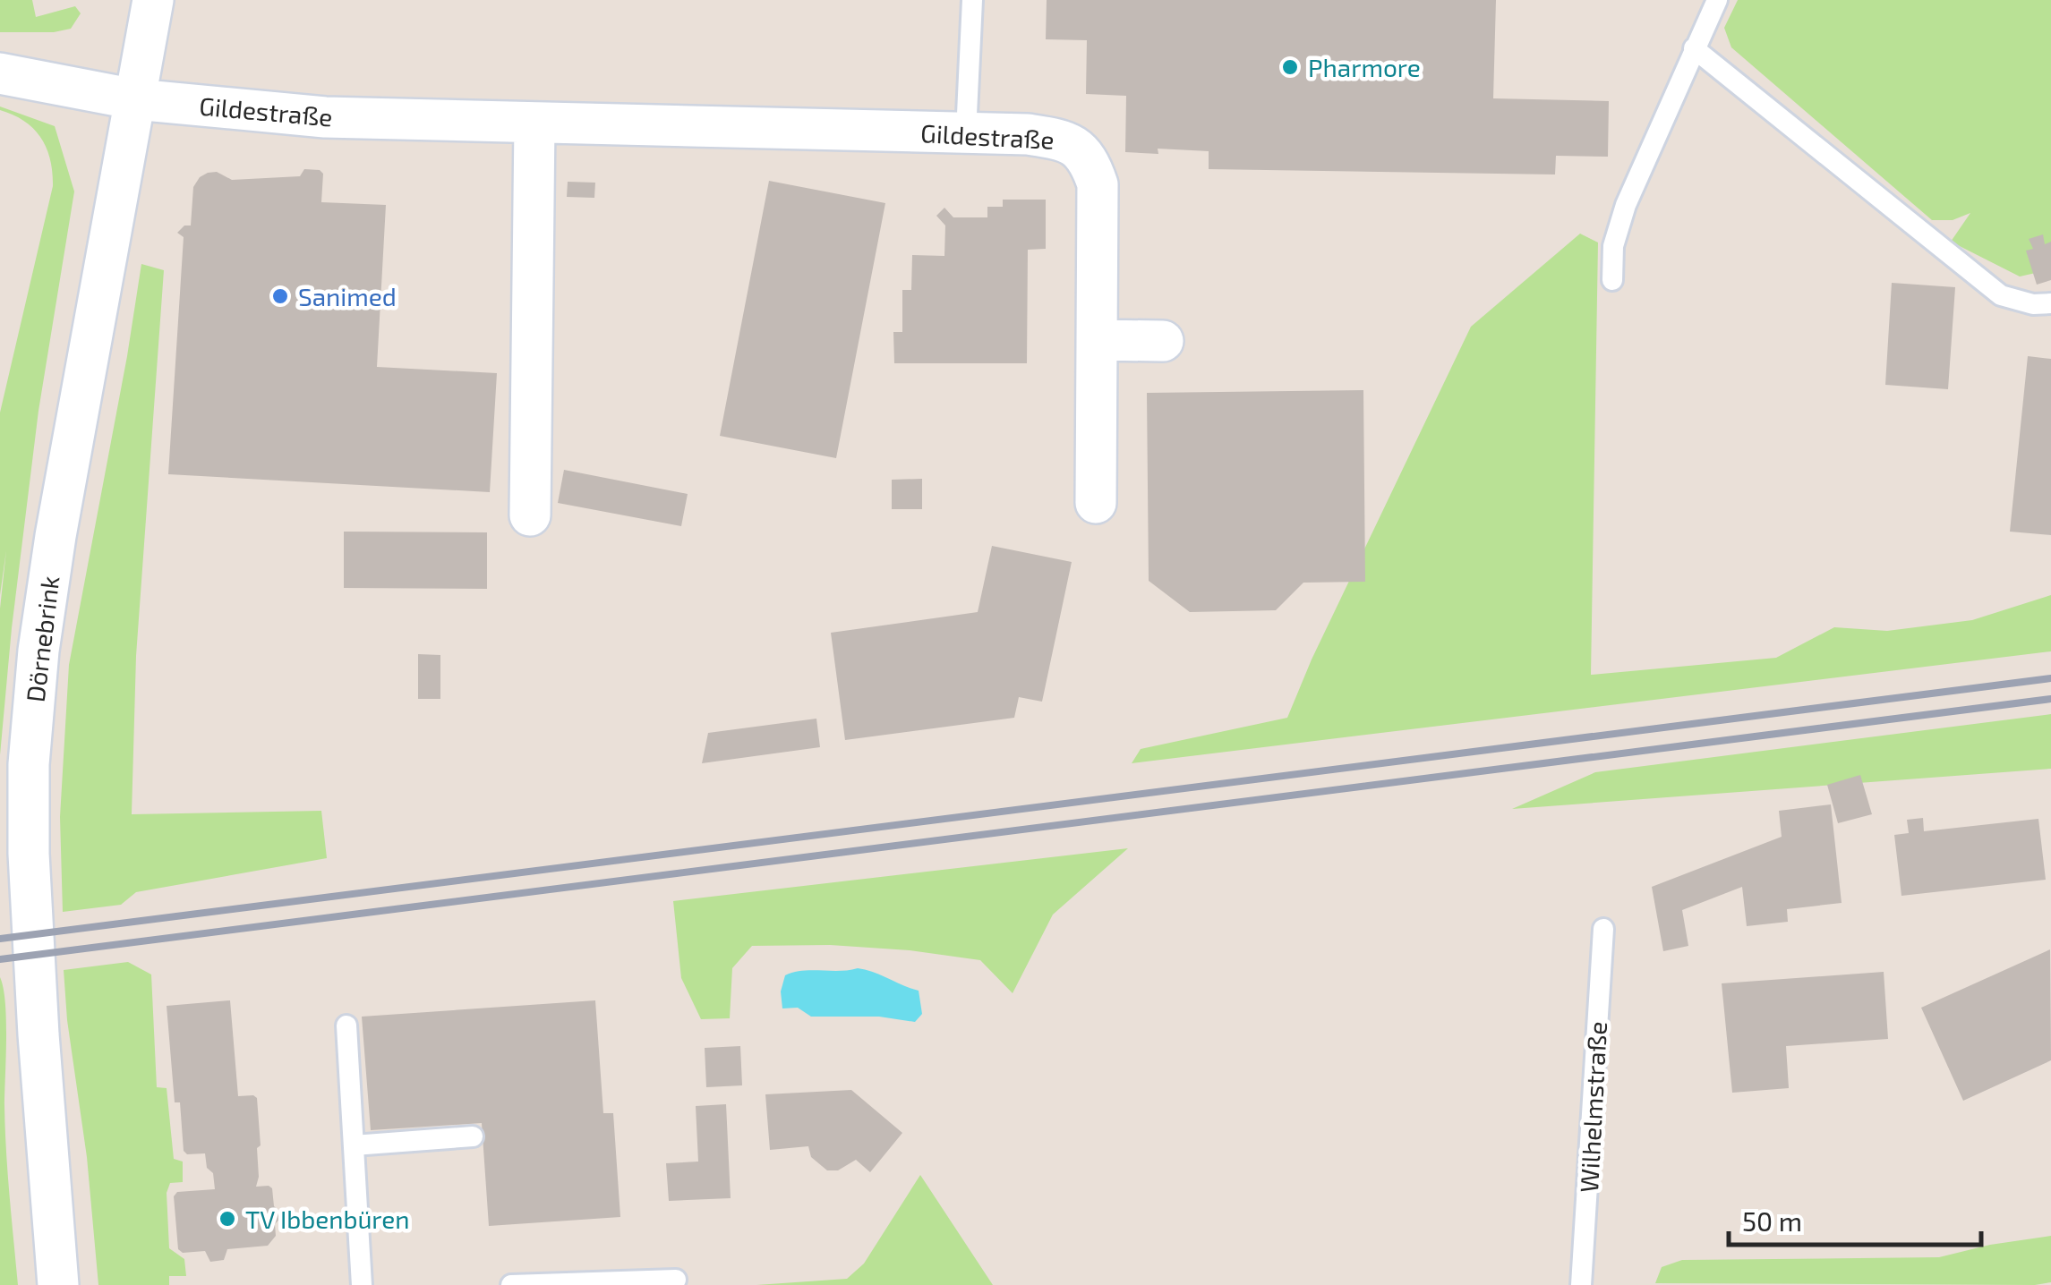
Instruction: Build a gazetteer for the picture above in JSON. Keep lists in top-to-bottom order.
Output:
{
  "streets": {
    "street": ["Gildestraße", "Dörnebrink"],
    "lane": ["Wilhelmstraße"]
  },
  "crossings": [
    ["Gildestraße", "Dörnebrink"]
  ],
  "places": ["Pharmore", "Sanimed", "TV Ibbenbüren"],
  "scale_bar": "50 m"
}
